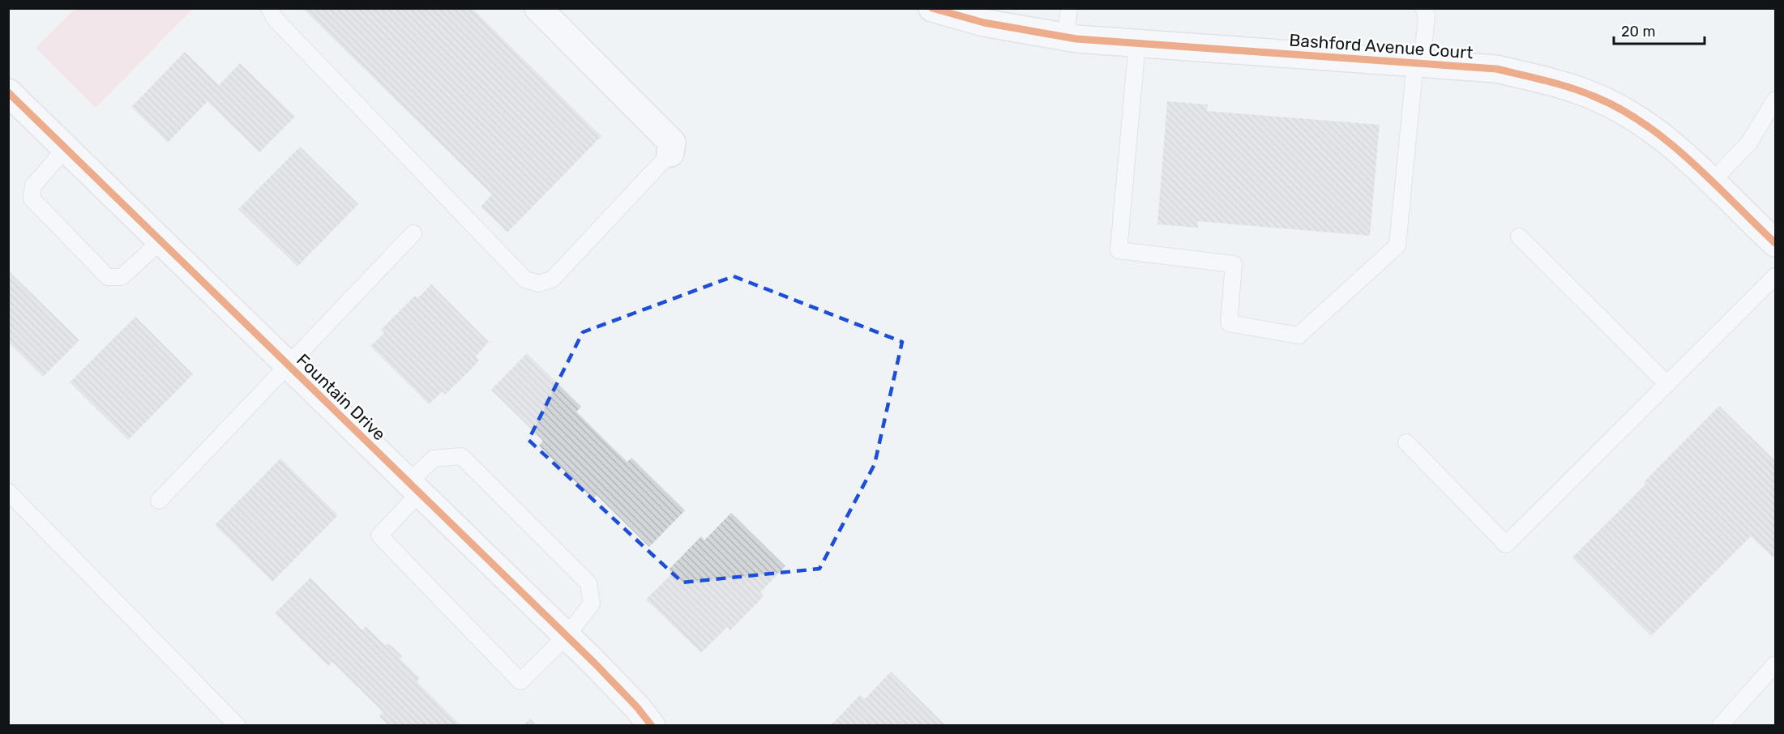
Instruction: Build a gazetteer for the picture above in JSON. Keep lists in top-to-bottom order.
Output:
{
  "streets": {
    "street": ["Bashford Avenue Court", "Fountain Drive"]
  },
  "scale_bar": "20 m"
}
